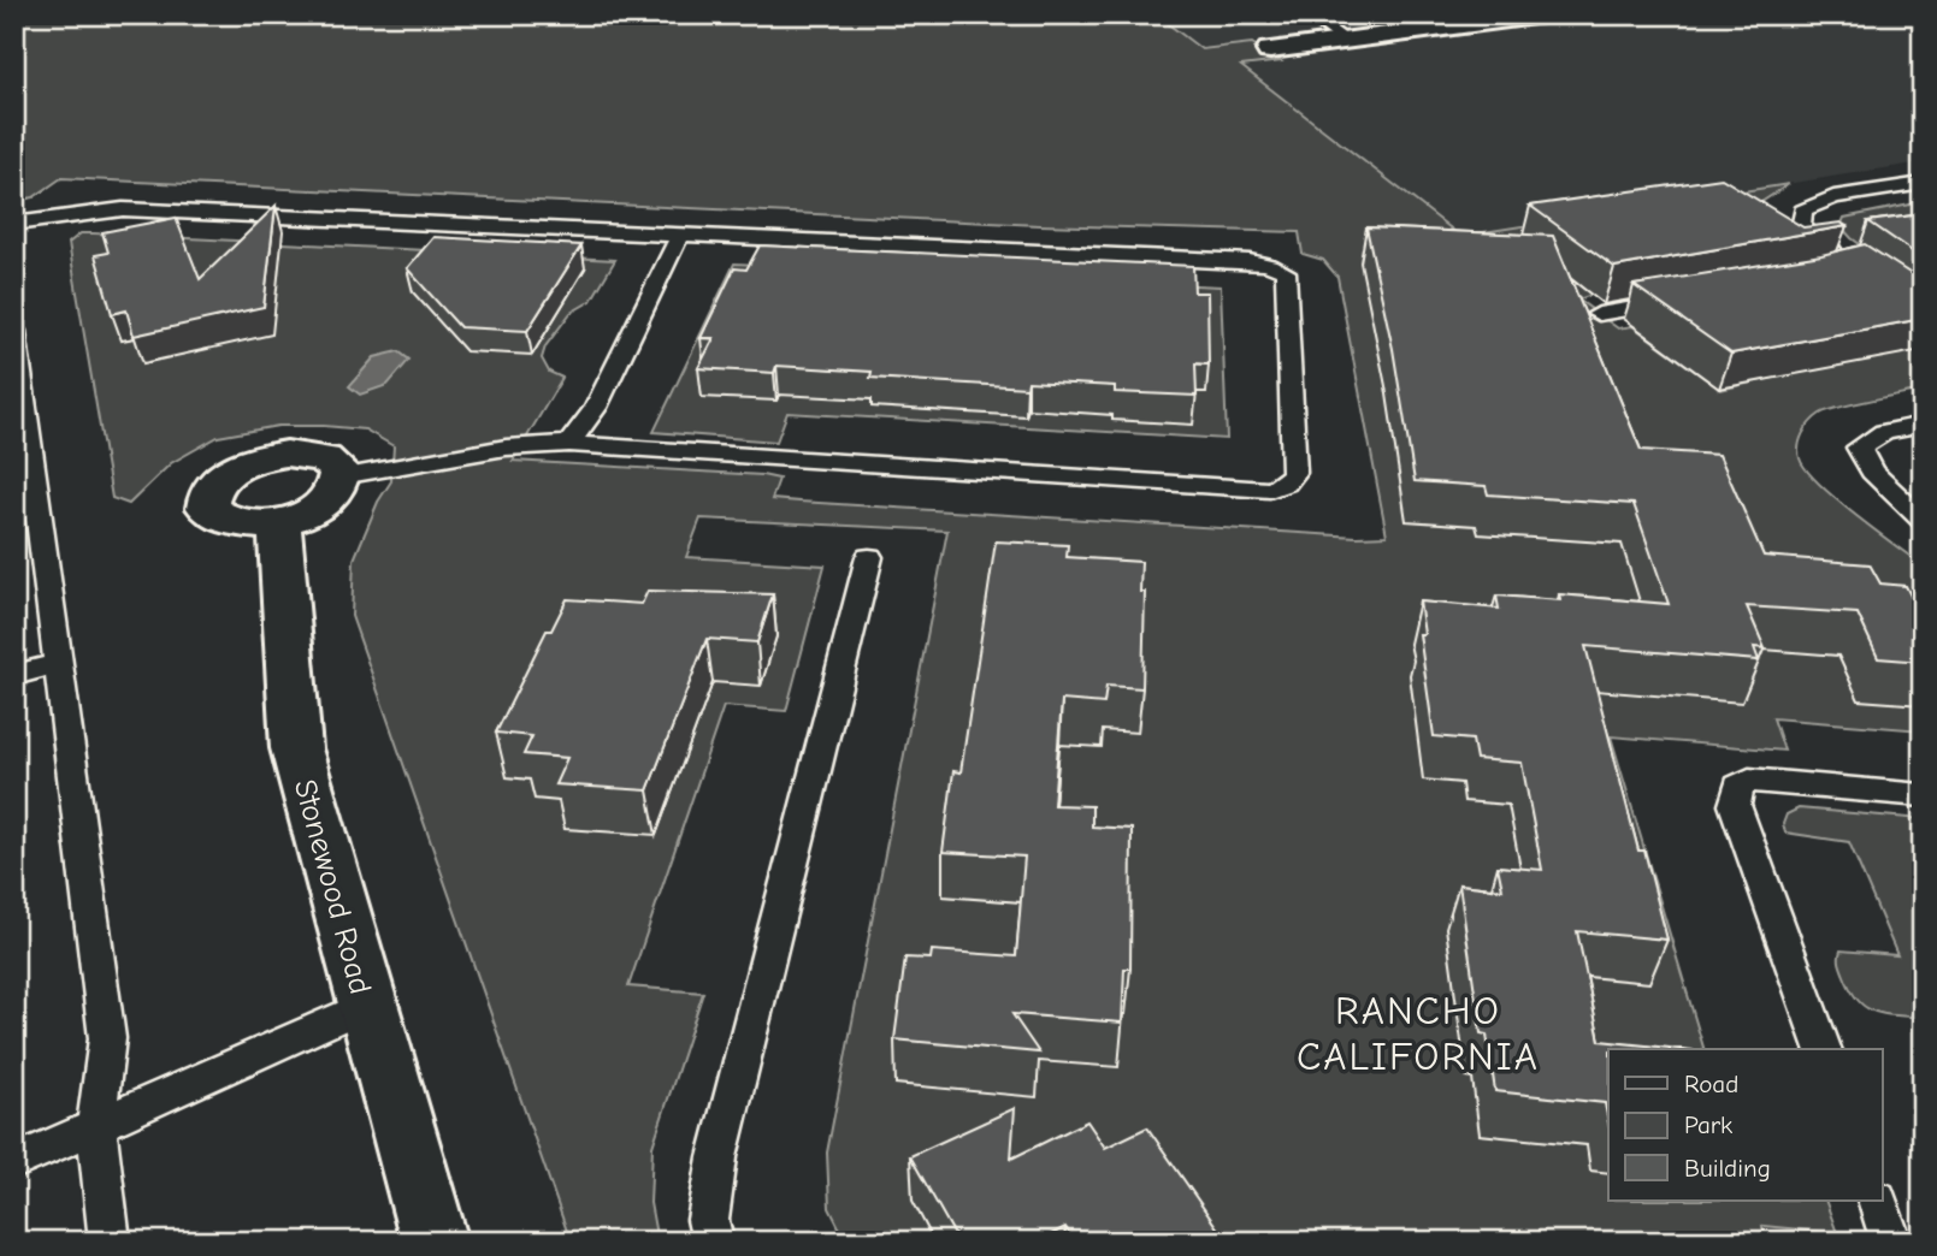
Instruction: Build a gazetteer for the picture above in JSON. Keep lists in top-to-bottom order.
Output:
{
  "streets": {
    "street": ["Stonewood Road"]
  },
  "districts": ["RANCHO CALIFORNIA"],
  "legend": ["Road", "Park", "Building"]
}
